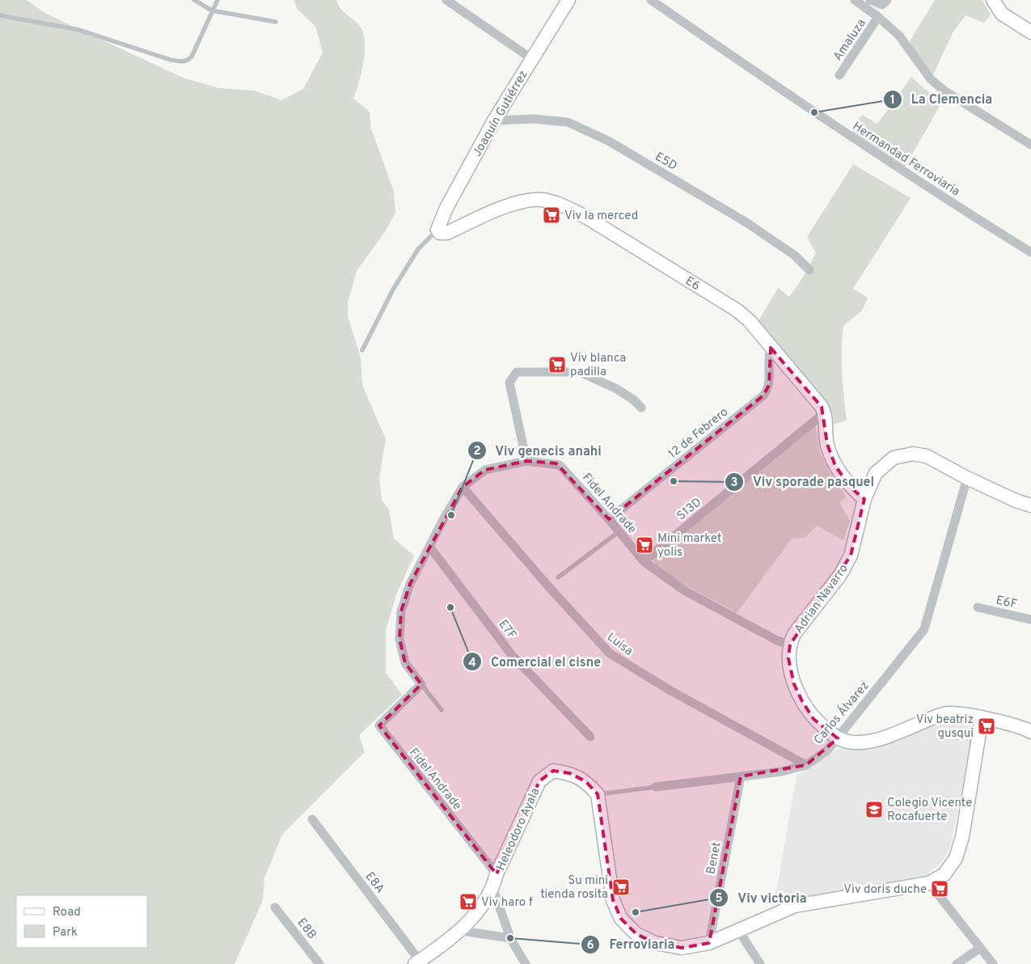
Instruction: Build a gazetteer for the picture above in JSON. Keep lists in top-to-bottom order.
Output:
{
  "streets": {
    "street": [
      "Amaluza",
      "Joaquín Gutiérrez",
      "Hermandad Ferroviaria",
      "E5D",
      "E6",
      "12 de Febrero",
      "Fidel Andrade",
      "S13D",
      "Adrian Navarro",
      "E6F",
      "E7F",
      "Luisa",
      "Carlos Álvarez",
      "Heleodoro Ayala",
      "Benet",
      "E8A",
      "E8B"
    ]
  },
  "crossings": [
    ["Joaquín Gutiérrez", "E5D"],
    ["Joaquín Gutiérrez", "E6"],
    ["E6", "12 de Febrero"],
    ["E6", "S13D"],
    ["12 de Febrero", "Fidel Andrade"],
    ["Fidel Andrade", "S13D"],
    ["Fidel Andrade", "Adrian Navarro"],
    ["Fidel Andrade", "E7F"],
    ["Fidel Andrade", "Luisa"],
    ["Fidel Andrade", "Heleodoro Ayala"],
    ["Adrian Navarro", "Carlos Álvarez"],
    ["Luisa", "Carlos Álvarez"],
    ["Carlos Álvarez", "Heleodoro Ayala"],
    ["Carlos Álvarez", "Benet"],
    ["Heleodoro Ayala", "E8A"]
  ],
  "places": {
    "other": [
      "La Clemencia",
      "Viv sporade pasquel",
      "Viv genecis anahi",
      "Comercial el cisne",
      "Viv victoria",
      "Ferroviaria"
    ],
    "supermarket": [
      "Viv la merced",
      "Viv blanca padilla",
      "Mini market yolis",
      "Viv beatriz gusqui",
      "Su mini tienda rosita",
      "Viv doris duche",
      "Viv haro f"
    ],
    "school or university": ["Colegio Vicente Rocafuerte"]
  },
  "legend": ["Road", "Park"]
}
